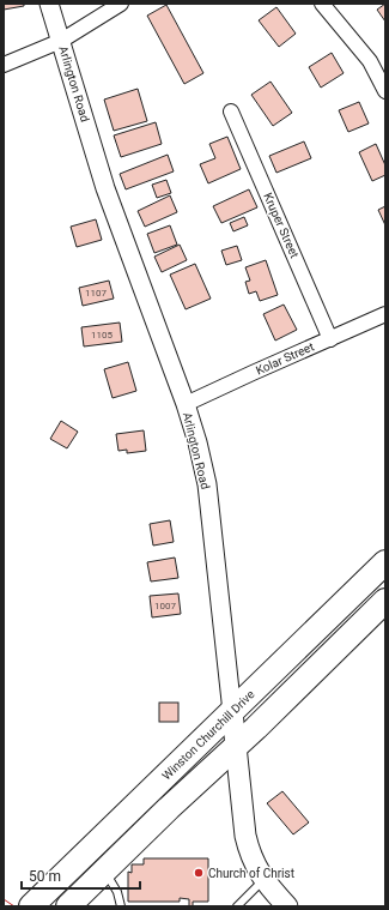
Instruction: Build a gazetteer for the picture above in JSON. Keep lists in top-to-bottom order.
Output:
{
  "streets": {
    "highway": ["Winston Churchill Drive"],
    "main road": ["Arlington Road"],
    "street": ["Kruper Street", "Kolar Street"]
  },
  "crossings": [
    ["Arlington Road", "Kolar Street"],
    ["Arlington Road", "Winston Churchill Drive"],
    ["Kruper Street", "Kolar Street"]
  ],
  "places": ["Church of Christ"],
  "house_numbers": ["1107", "1105", "1007"],
  "scale_bar": "50 m"
}
